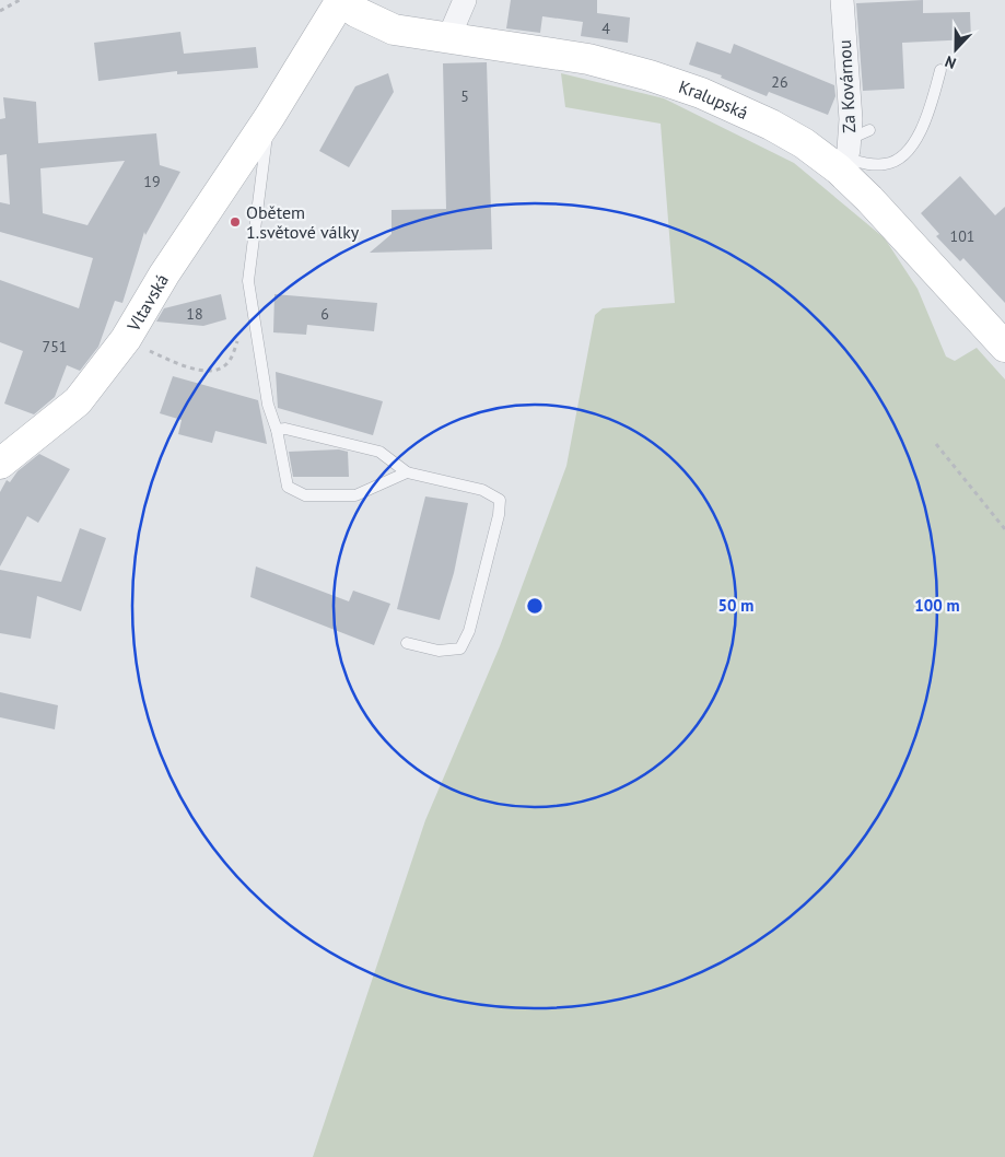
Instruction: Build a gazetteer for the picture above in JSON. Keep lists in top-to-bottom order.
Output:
{
  "streets": {
    "street": ["Za Kovárnou", "Kralupská", "Vltavská"]
  },
  "crossings": [
    ["Za Kovárnou", "Kralupská"],
    ["Kralupská", "Vltavská"]
  ],
  "places": ["Obětem 1.světové války"],
  "house_numbers": [
    "4",
    "26",
    "5",
    "19",
    "101",
    "18",
    "6",
    "751"
  ],
  "north": "bottom",
  "rings": ["50 m", "100 m"]
}
